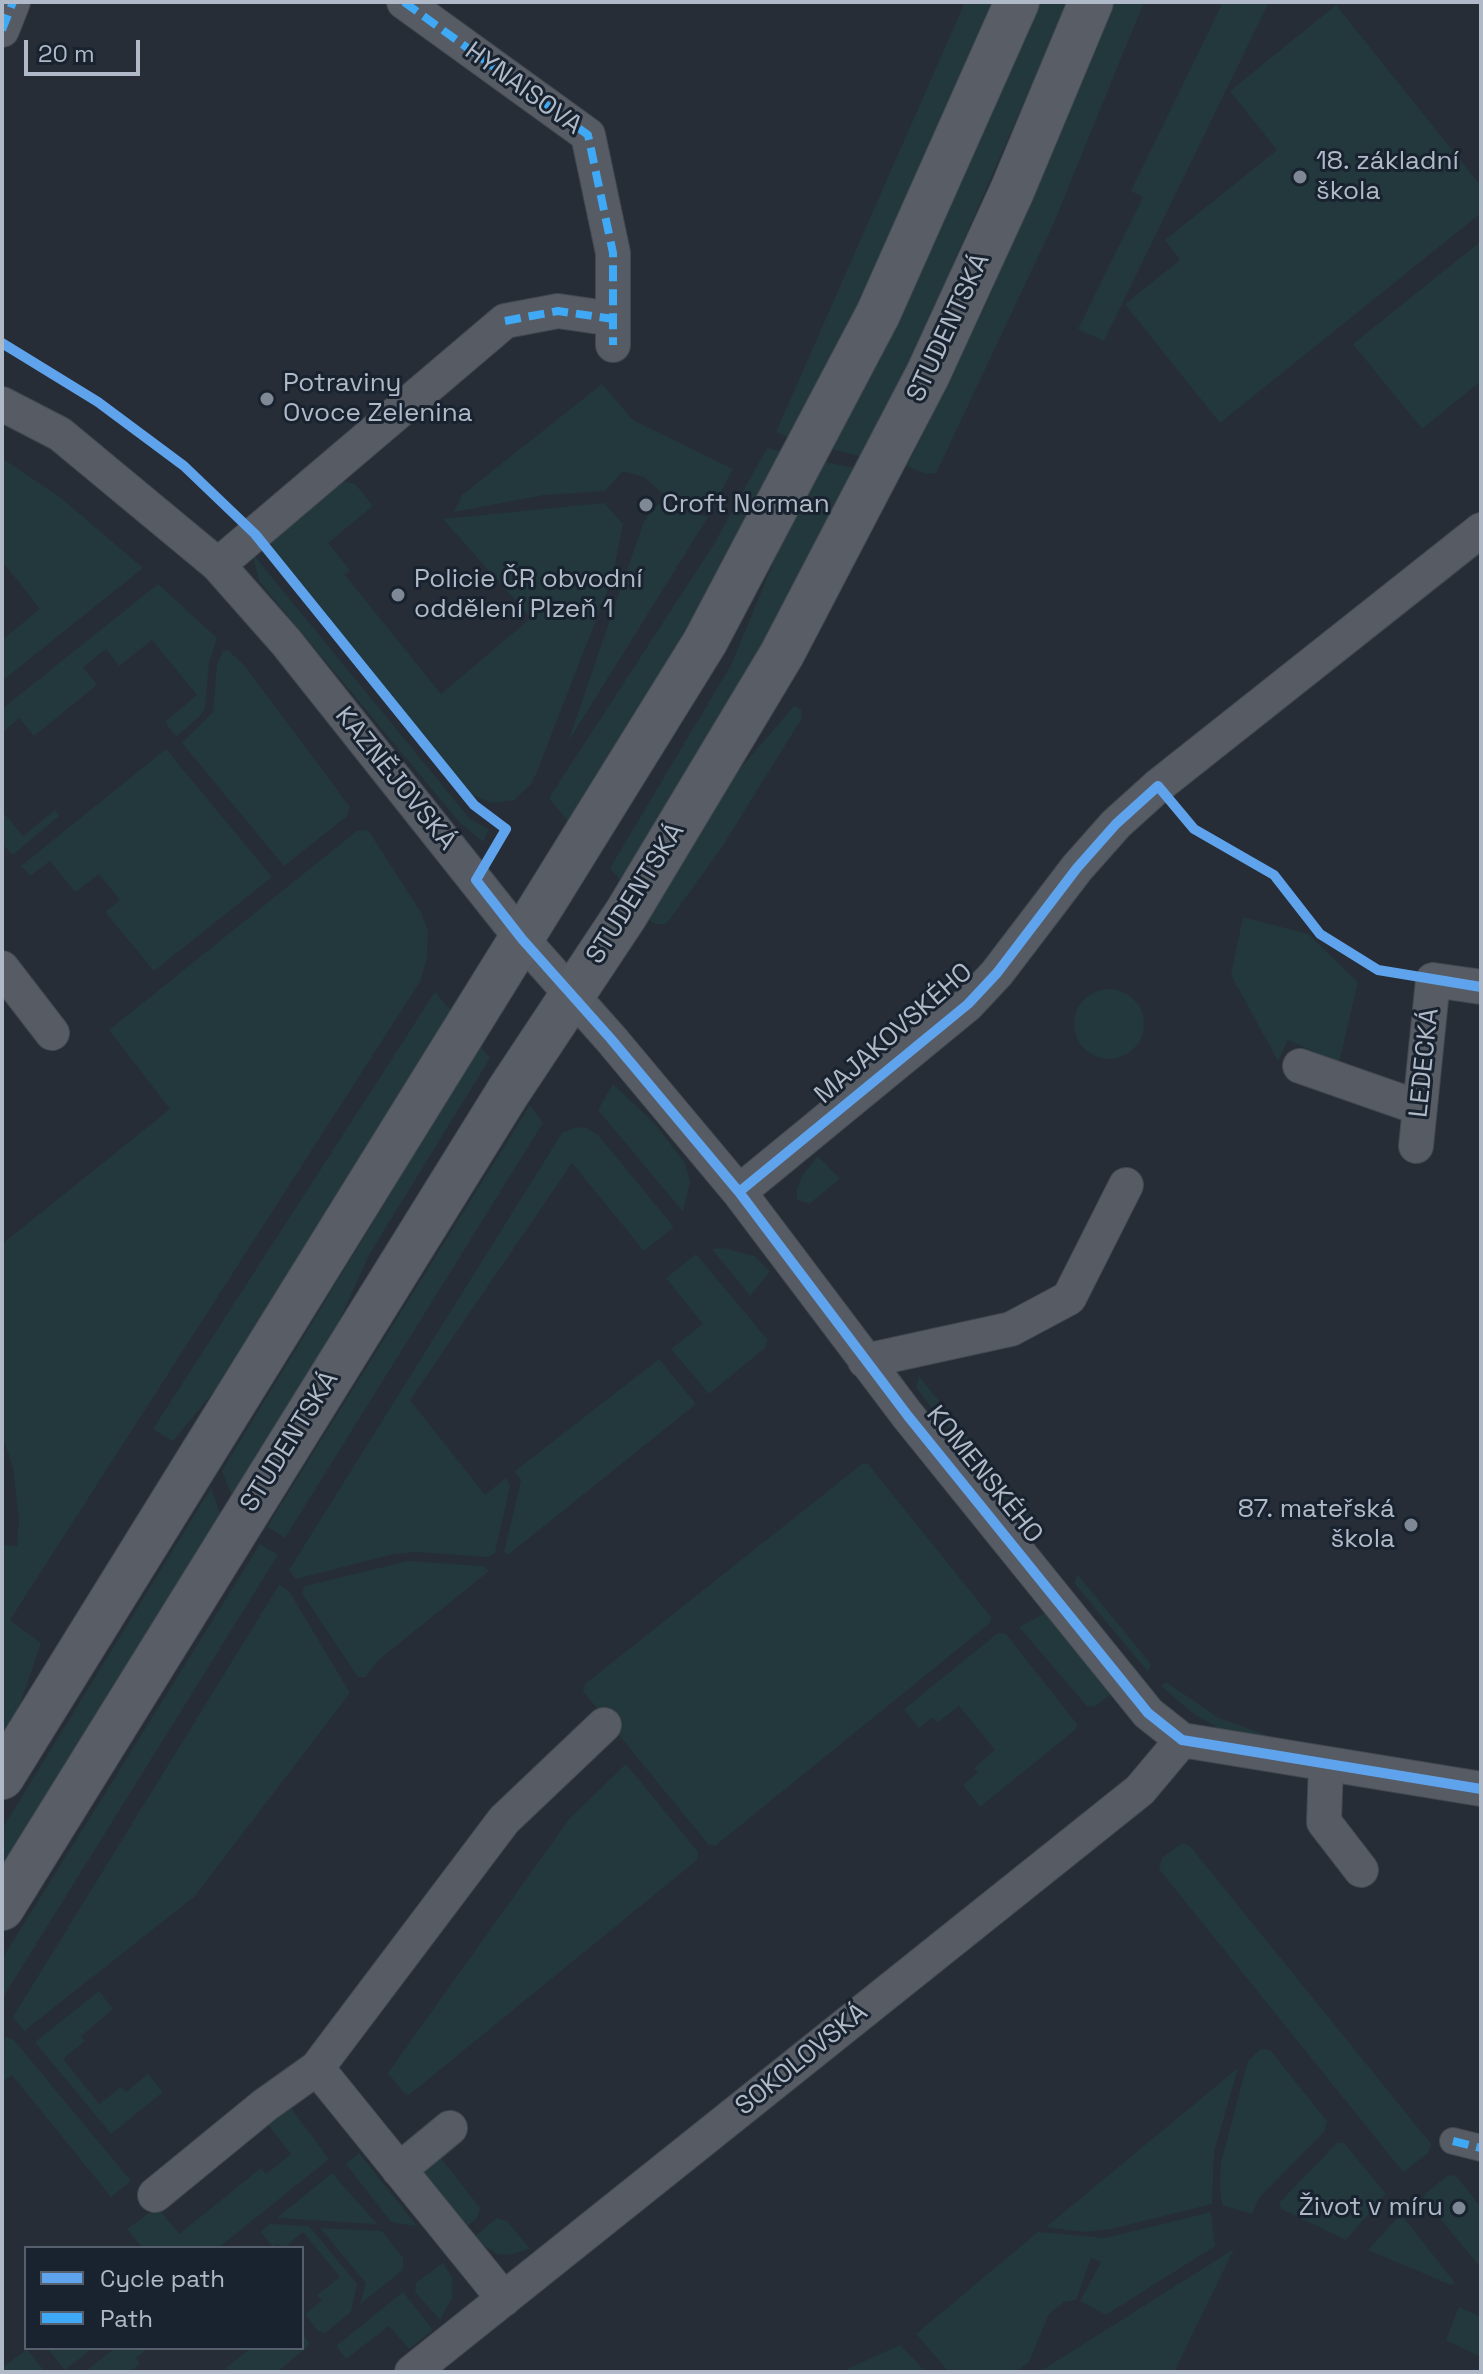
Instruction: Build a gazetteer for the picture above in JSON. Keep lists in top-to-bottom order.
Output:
{
  "streets": {
    "main road": ["STUDENTSKÁ"],
    "street": [
      "HYNAISOVA",
      "KAZNĚJOVSKÁ",
      "MAJAKOVSKÉHO",
      "LEDECKÁ",
      "KOMENSKÉHO",
      "SOKOLOVSKÁ"
    ]
  },
  "crossings": [
    ["HYNAISOVA", "KAZNĚJOVSKÁ"],
    ["STUDENTSKÁ", "KAZNĚJOVSKÁ"],
    ["STUDENTSKÁ", "KOMENSKÉHO"],
    ["KAZNĚJOVSKÁ", "KOMENSKÉHO"],
    ["MAJAKOVSKÉHO", "KOMENSKÉHO"],
    ["KOMENSKÉHO", "SOKOLOVSKÁ"]
  ],
  "places": [
    "18. základní škola",
    "Potraviny Ovoce Zelenina",
    "Croft Norman",
    "Policie ČR obvodní oddělení Plzeň 1",
    "87. mateřská škola",
    "Život v míru"
  ],
  "legend": ["Cycle path", "Path"],
  "scale_bar": "20 m"
}
